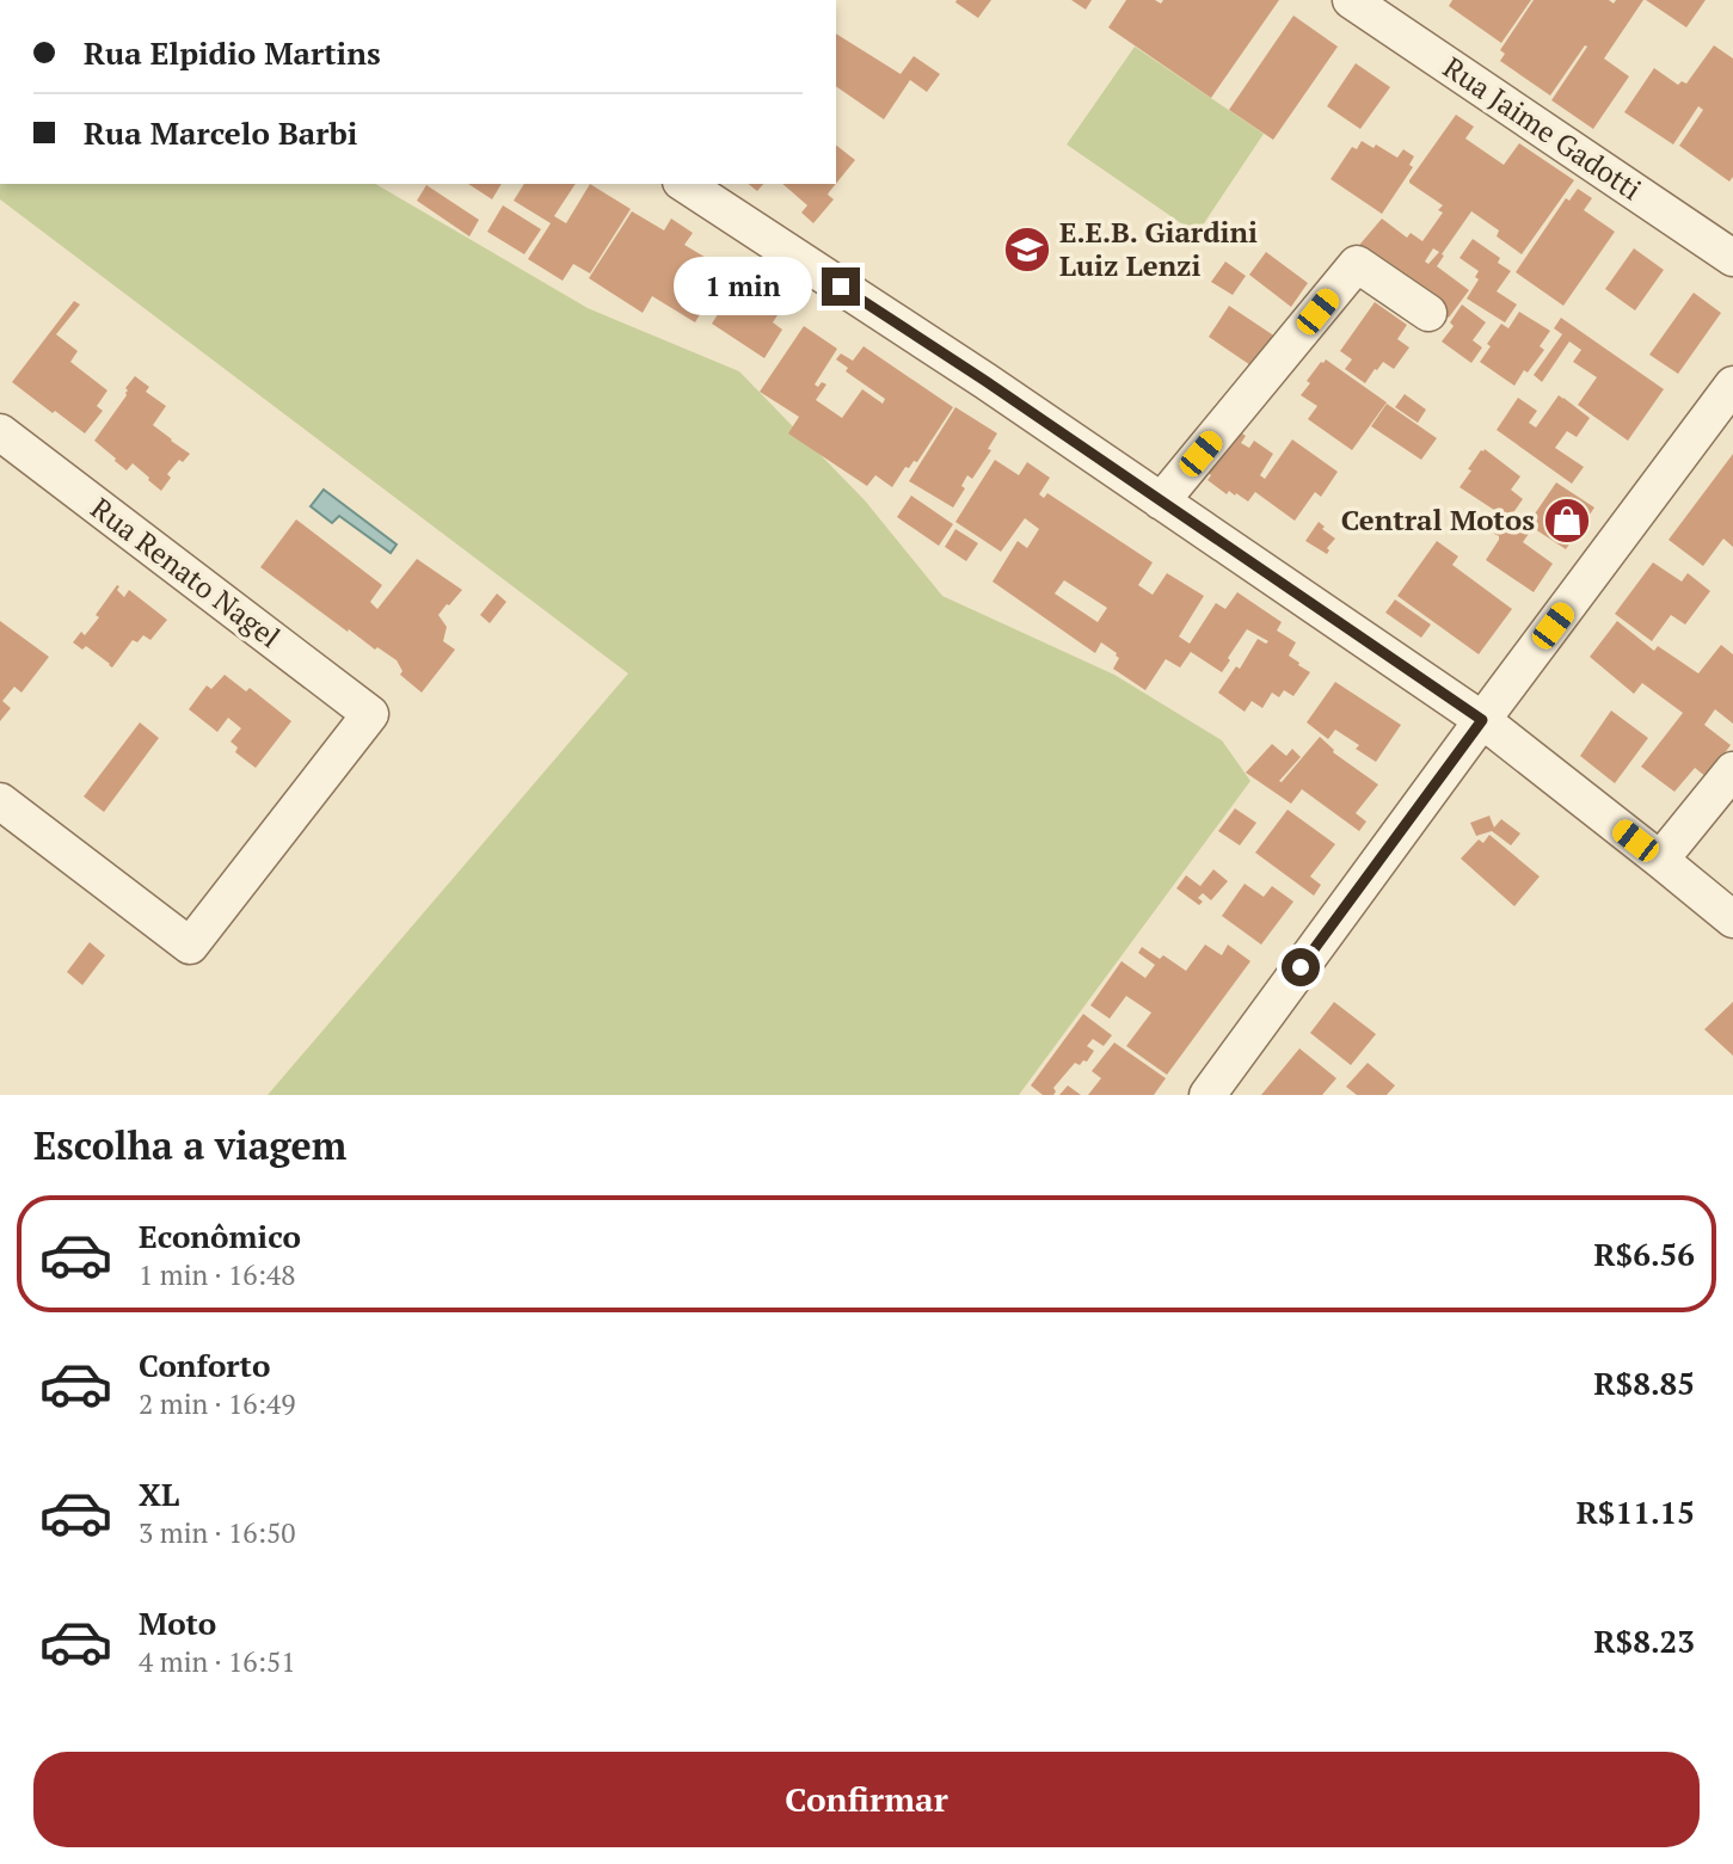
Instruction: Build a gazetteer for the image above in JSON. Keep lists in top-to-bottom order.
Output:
{
  "streets": {
    "street": ["Rua Jaime Gadotti", "Rua Renato Nagel"]
  },
  "places": {
    "school or university": ["E.E.B. Giardini Luiz Lenzi"],
    "shop": ["Central Motos"]
  },
  "page": {
    "banner": ["Rua Elpidio Martins", "Rua Marcelo Barbi"],
    "bubble": "1 min",
    "heading": "Escolha a viagem",
    "list": [
      {
        "name": "Econômico",
        "note": "1 min · 16:48",
        "value": "R$6.56"
      },
      {
        "name": "Conforto",
        "note": "2 min · 16:49",
        "value": "R$8.85"
      },
      {
        "name": "XL",
        "note": "3 min · 16:50",
        "value": "R$11.15"
      },
      {
        "name": "Moto",
        "note": "4 min · 16:51",
        "value": "R$8.23"
      }
    ],
    "buttons": "Confirmar"
  }
}
